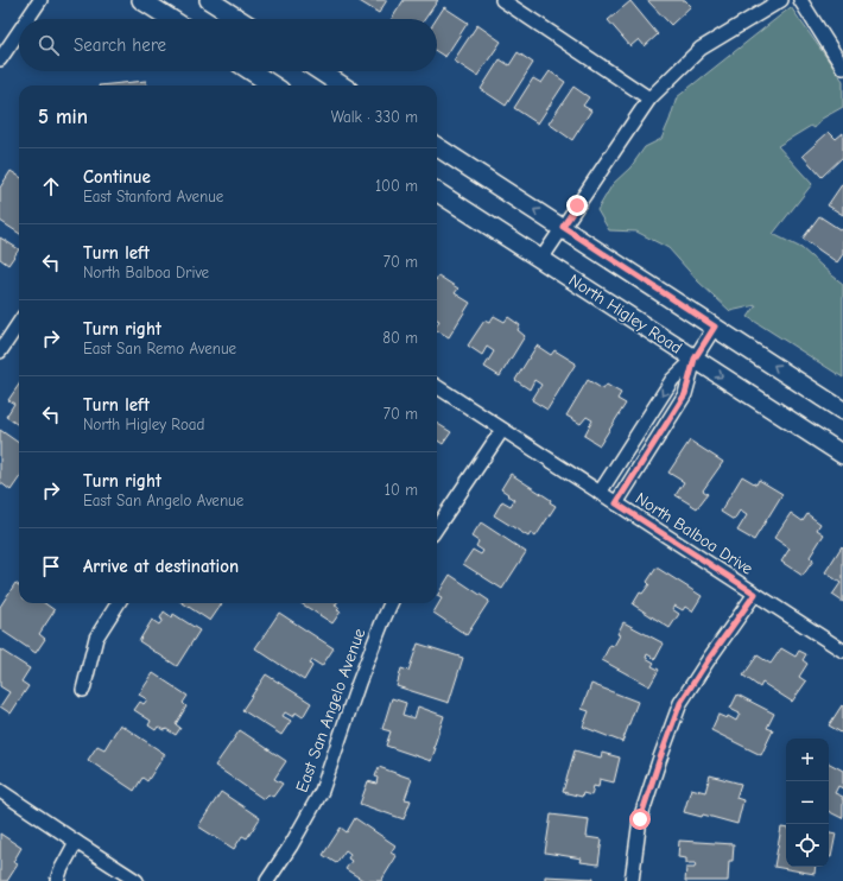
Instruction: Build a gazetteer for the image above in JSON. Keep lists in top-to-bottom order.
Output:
{
  "streets": {
    "main road": ["North Higley Road"],
    "street": ["North Balboa Drive", "East San Angelo Avenue"]
  },
  "page": {
    "search": "Search here",
    "heading": ["5 min", "Walk · 330 m"],
    "list": [
      ["Continue", "East Stanford Avenue", "100 m"],
      ["Turn left", "North Balboa Drive", "70 m"],
      ["Turn right", "East San Remo Avenue", "80 m"],
      ["Turn left", "North Higley Road", "70 m"],
      ["Turn right", "East San Angelo Avenue", "10 m"],
      "Arrive at destination"
    ],
    "map_buttons": ["+", "−"]
  }
}
